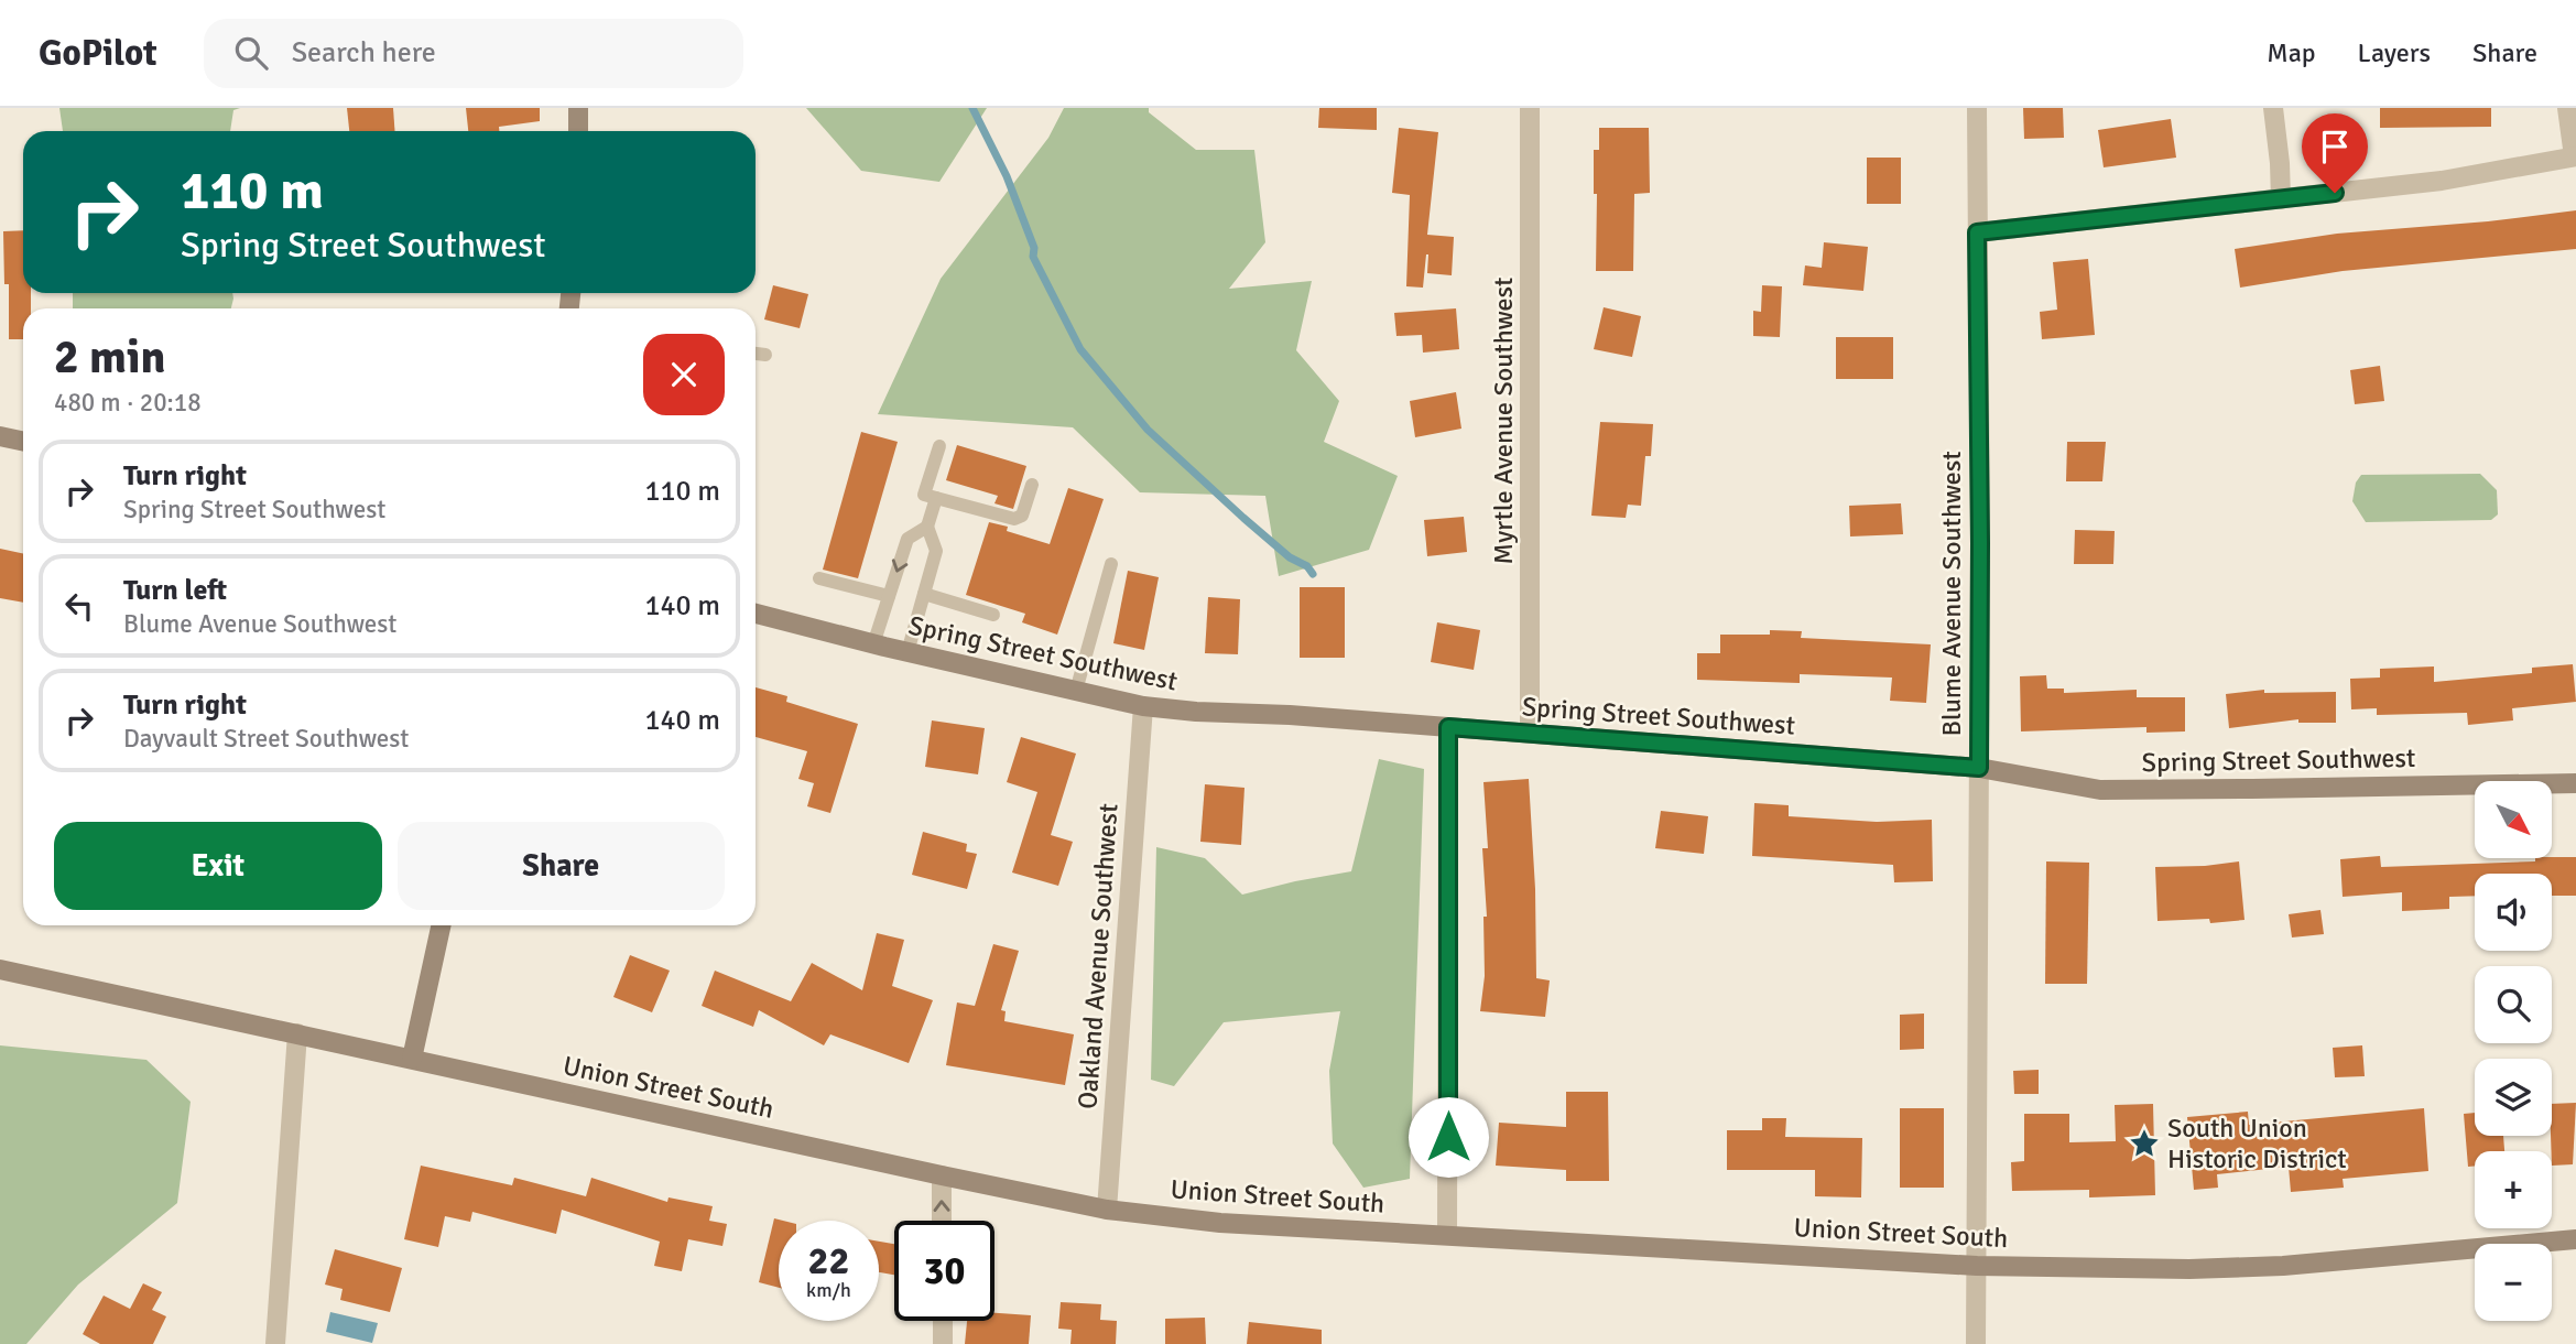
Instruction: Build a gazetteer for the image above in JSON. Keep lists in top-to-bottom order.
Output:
{
  "streets": {
    "main road": ["Spring Street Southwest", "Union Street South"],
    "street": ["Myrtle Avenue Southwest", "Blume Avenue Southwest", "Oakland Avenue Southwest"]
  },
  "crossings": [
    ["Myrtle Avenue Southwest", "Spring Street Southwest"],
    ["Blume Avenue Southwest", "Spring Street Southwest"],
    ["Blume Avenue Southwest", "Union Street South"],
    ["Spring Street Southwest", "Oakland Avenue Southwest"],
    ["Oakland Avenue Southwest", "Union Street South"]
  ],
  "places": {
    "place": ["South Union Historic District"]
  },
  "north": "bottom right",
  "page": {
    "header": "GoPilot",
    "search": "Search here",
    "nav": ["Map", "Layers", "Share"],
    "turn": ["110 m", "Spring Street Southwest"],
    "heading": ["2 min", "480 m · 20:18"],
    "list": [
      {
        "name": "Turn right",
        "note": "Spring Street Southwest",
        "value": "110 m"
      },
      {
        "name": "Turn left",
        "note": "Blume Avenue Southwest",
        "value": "140 m"
      },
      {
        "name": "Turn right",
        "note": "Dayvault Street Southwest",
        "value": "140 m"
      }
    ],
    "map_buttons": ["+", "−"],
    "buttons": ["Exit", "Share"],
    "speed": "22 km/h",
    "limit": "30"
  }
}
